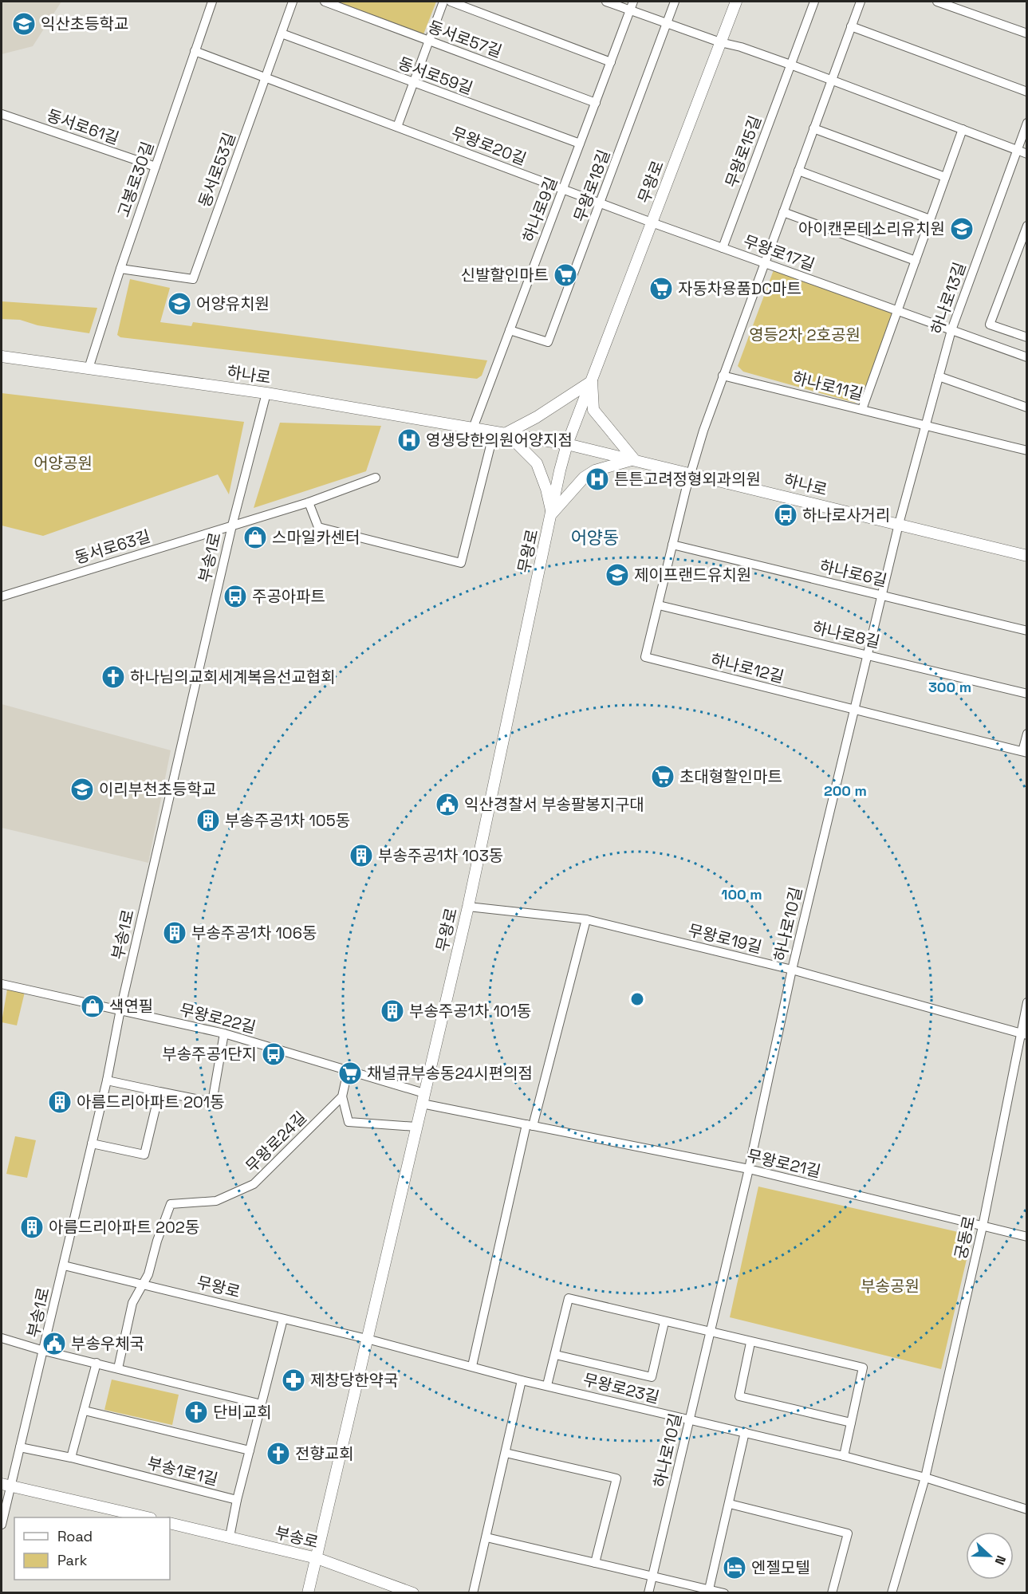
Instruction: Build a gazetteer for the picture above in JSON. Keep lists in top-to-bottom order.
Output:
{
  "streets": {
    "street": [
      "동서로57길",
      "동서로59길",
      "동서로61길",
      "무왕로20길",
      "무왕로15길",
      "동서로53길",
      "고봉로30길",
      "무왕로",
      "무왕로18길",
      "하나로9길",
      "무왕로17길",
      "하나로13길",
      "하나로",
      "하나로11길",
      "동서로63길",
      "부송1로",
      "하나로6길",
      "하나로8길",
      "하나로12길",
      "하나로10길",
      "무왕로19길",
      "무왕로22길",
      "무왕로24길",
      "무왕로21길",
      "궁동로",
      "무왕로23길",
      "부송1로1길",
      "부송로"
    ]
  },
  "crossings": [
    ["동서로57길", "하나로9길"],
    ["동서로59길", "동서로53길"],
    ["동서로59길", "하나로9길"],
    ["동서로61길", "고봉로30길"],
    ["무왕로20길", "동서로53길"],
    ["무왕로20길", "고봉로30길"],
    ["무왕로20길", "무왕로"],
    ["무왕로20길", "무왕로18길"],
    ["무왕로20길", "하나로9길"],
    ["무왕로20길", "무왕로17길"],
    ["무왕로15길", "무왕로17길"],
    ["동서로53길", "고봉로30길"],
    ["고봉로30길", "하나로"],
    ["무왕로", "무왕로17길"],
    ["무왕로", "하나로"],
    ["무왕로", "부송1로"],
    ["무왕로", "무왕로19길"],
    ["무왕로", "무왕로22길"],
    ["무왕로", "무왕로24길"],
    ["무왕로", "무왕로21길"],
    ["무왕로", "무왕로23길"],
    ["무왕로", "부송로"],
    ["무왕로18길", "하나로9길"],
    ["하나로9길", "하나로"],
    ["무왕로17길", "하나로13길"],
    ["하나로13길", "하나로"],
    ["하나로13길", "하나로11길"],
    ["하나로13길", "하나로10길"],
    ["하나로", "부송1로"],
    ["하나로", "하나로12길"],
    ["하나로", "하나로10길"],
    ["동서로63길", "부송1로"],
    ["부송1로", "무왕로22길"],
    ["부송1로", "무왕로24길"],
    ["부송1로", "부송1로1길"],
    ["하나로6길", "하나로12길"],
    ["하나로6길", "하나로10길"],
    ["하나로8길", "하나로12길"],
    ["하나로8길", "하나로10길"],
    ["하나로12길", "하나로10길"],
    ["하나로10길", "무왕로19길"],
    ["하나로10길", "무왕로21길"],
    ["하나로10길", "무왕로23길"],
    ["무왕로19길", "궁동로"],
    ["무왕로22길", "무왕로21길"],
    ["무왕로21길", "궁동로"],
    ["궁동로", "무왕로23길"]
  ],
  "districts": ["어양동"],
  "parks": ["영등2차 2호공원", "어양공원", "부송공원"],
  "places": {
    "school or university": [
      "익산초등학교",
      "아이캔몬테소리유치원",
      "어양유치원",
      "제이프랜드유치원",
      "이리부천초등학교"
    ],
    "supermarket": [
      "신발할인마트",
      "자동차용품DC마트",
      "초대형할인마트",
      "채널큐부송동24시편의점"
    ],
    "hospital": ["영생당한의원어양지점", "튼튼고려정형외과의원"],
    "bus stop": ["하나로사거리", "주공아파트", "부송주공1단지"],
    "shop": ["스마일카센터", "색연필"],
    "church": ["하나님의교회세계복음선교협회", "단비교회", "전향교회"],
    "public building": ["익산경찰서 부송팔봉지구대", "부송우체국"],
    "building": [
      "부송주공1차 105동",
      "부송주공1차 103동",
      "부송주공1차 106동",
      "부송주공1차 101동",
      "아름드리아파트 201동",
      "아름드리아파트 202동"
    ],
    "pharmacy": ["제창당한약국"],
    "hotel": ["엔젤모텔"]
  },
  "legend": ["Road", "Park"],
  "north": "right",
  "rings": ["300 m", "200 m", "100 m"]
}
